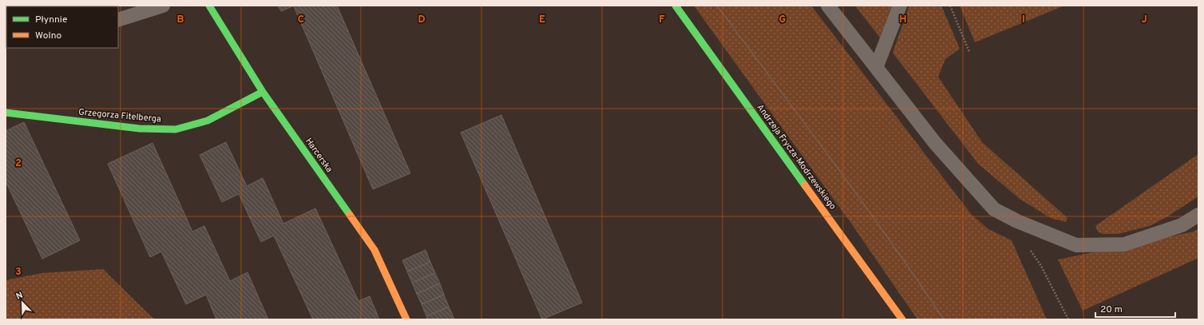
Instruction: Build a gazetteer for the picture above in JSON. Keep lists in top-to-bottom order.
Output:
{
  "streets": {
    "street": ["Grzegorza Fitelberga", "Harcerska", "Andrzeja Frycza-Modrzewskiego"]
  },
  "crossings": [
    ["Grzegorza Fitelberga", "Harcerska"]
  ],
  "legend": ["Płynnie", "Wolno"],
  "scale_bar": "20 m",
  "north": "top left",
  "grid": {
    "columns": [
      "B",
      "C",
      "D",
      "E",
      "F",
      "G",
      "H",
      "I",
      "J"
    ],
    "rows": ["2", "3"]
  }
}
